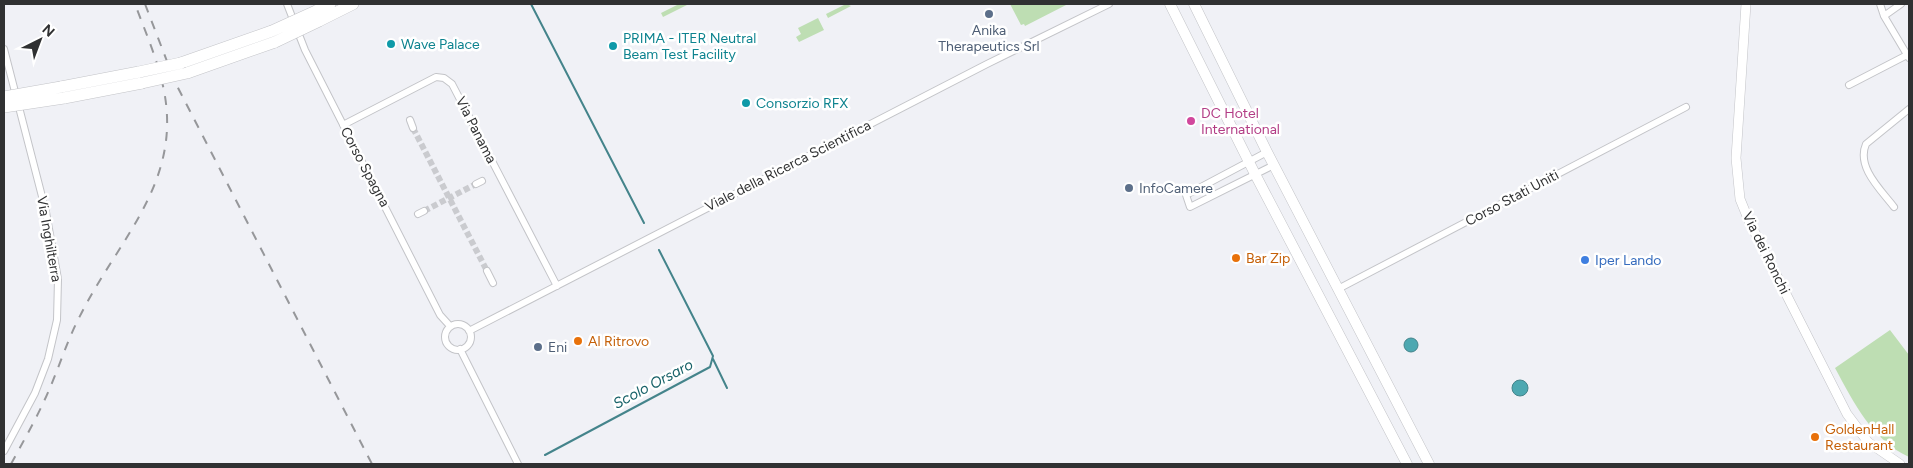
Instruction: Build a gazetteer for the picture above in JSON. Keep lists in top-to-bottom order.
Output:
{
  "streets": {
    "street": [
      "Via Panama",
      "Viale della Ricerca Scientifica",
      "Corso Spagna",
      "Corso Stati Uniti",
      "Via Inghilterra",
      "Via dei Ronchi"
    ]
  },
  "crossings": [
    ["Via Panama", "Viale della Ricerca Scientifica"],
    ["Via Panama", "Corso Spagna"],
    ["Viale della Ricerca Scientifica", "Corso Spagna"]
  ],
  "water": ["Scolo Orsaro"],
  "places": [
    "Anika Therapeutics Srl",
    "Wave Palace",
    "PRIMA - ITER Neutral Beam Test Facility",
    "Consorzio RFX",
    "DC Hotel International",
    "InfoCamere",
    "Bar Zip",
    "Iper Lando",
    "Al Ritrovo",
    "Eni",
    "GoldenHall Restaurant"
  ],
  "north": "top right"
}
